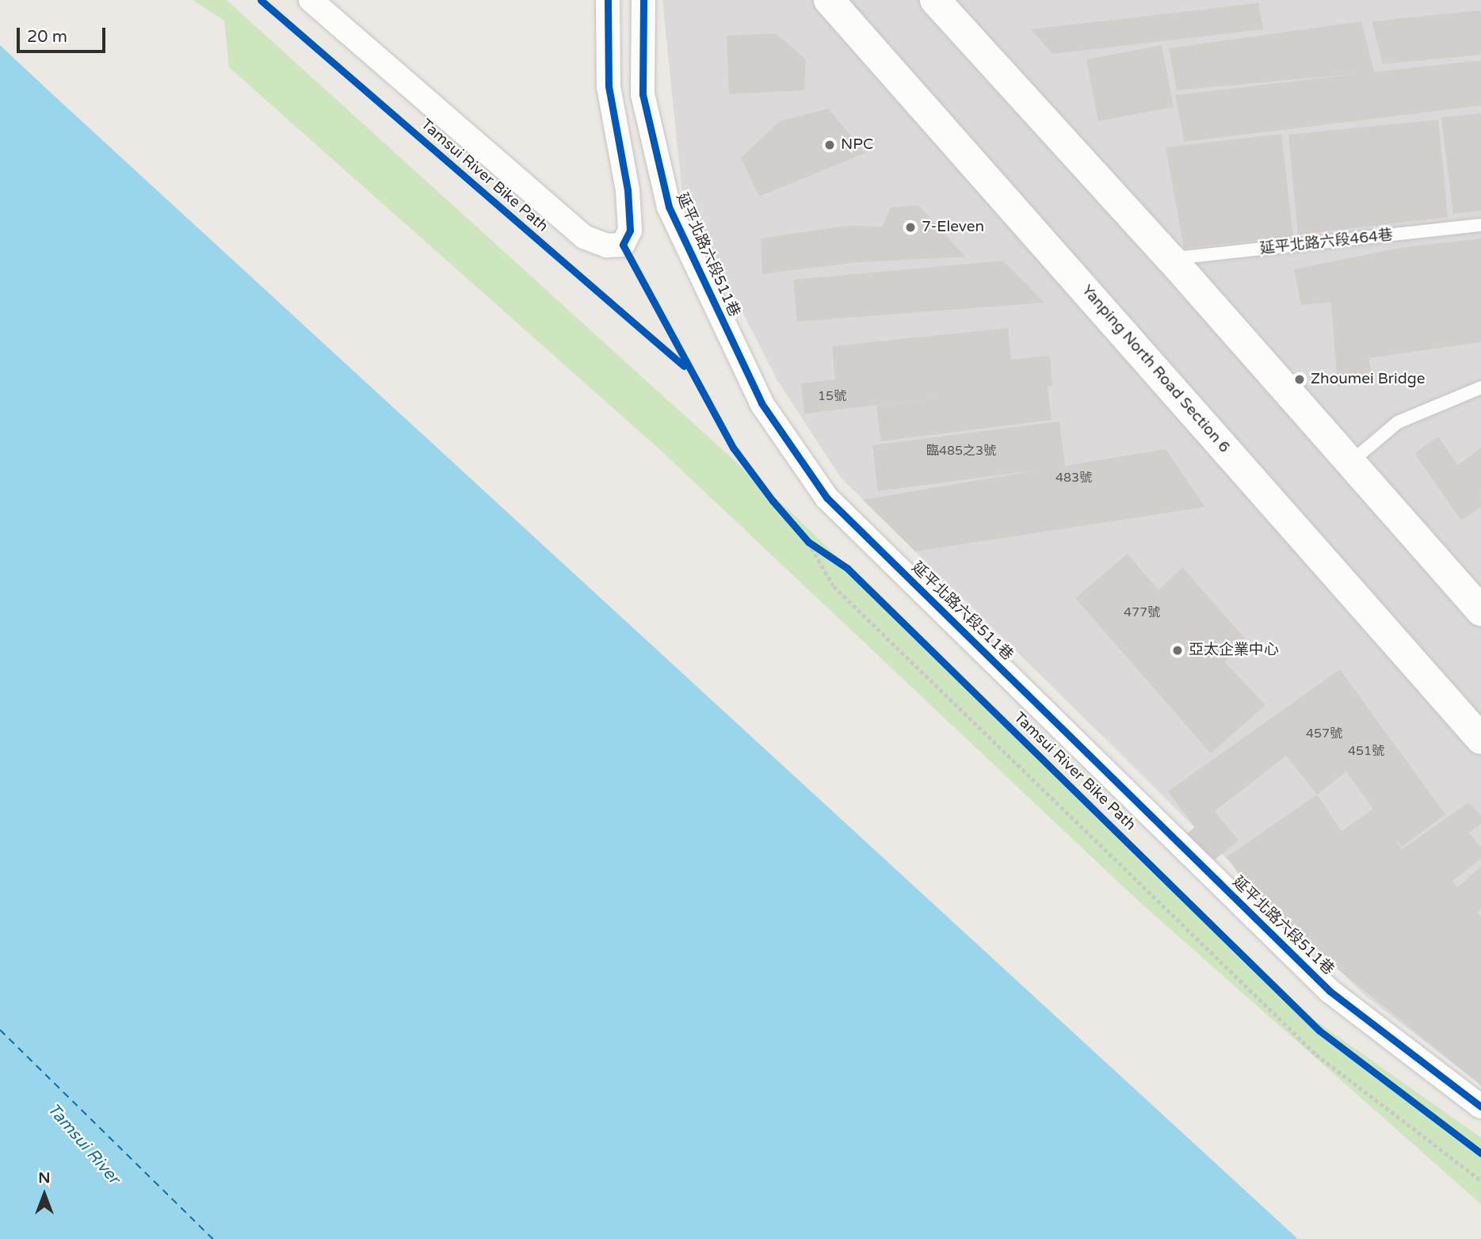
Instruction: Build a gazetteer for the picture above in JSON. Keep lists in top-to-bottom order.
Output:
{
  "streets": {
    "main road": ["Yanping North Road Section 6"],
    "street": ["延平北路六段511巷"],
    "lane": ["延平北路六段464巷"],
    "cycle path": ["Tamsui River Bike Path"]
  },
  "water": ["Tamsui River"],
  "places": [
    "NPC",
    "7-Eleven",
    "Zhoumei Bridge",
    "亞太企業中心"
  ],
  "house_numbers": [
    "15號",
    "臨485之3號",
    "483號",
    "477號",
    "457號",
    "451號"
  ],
  "scale_bar": "20 m",
  "north": "top"
}
